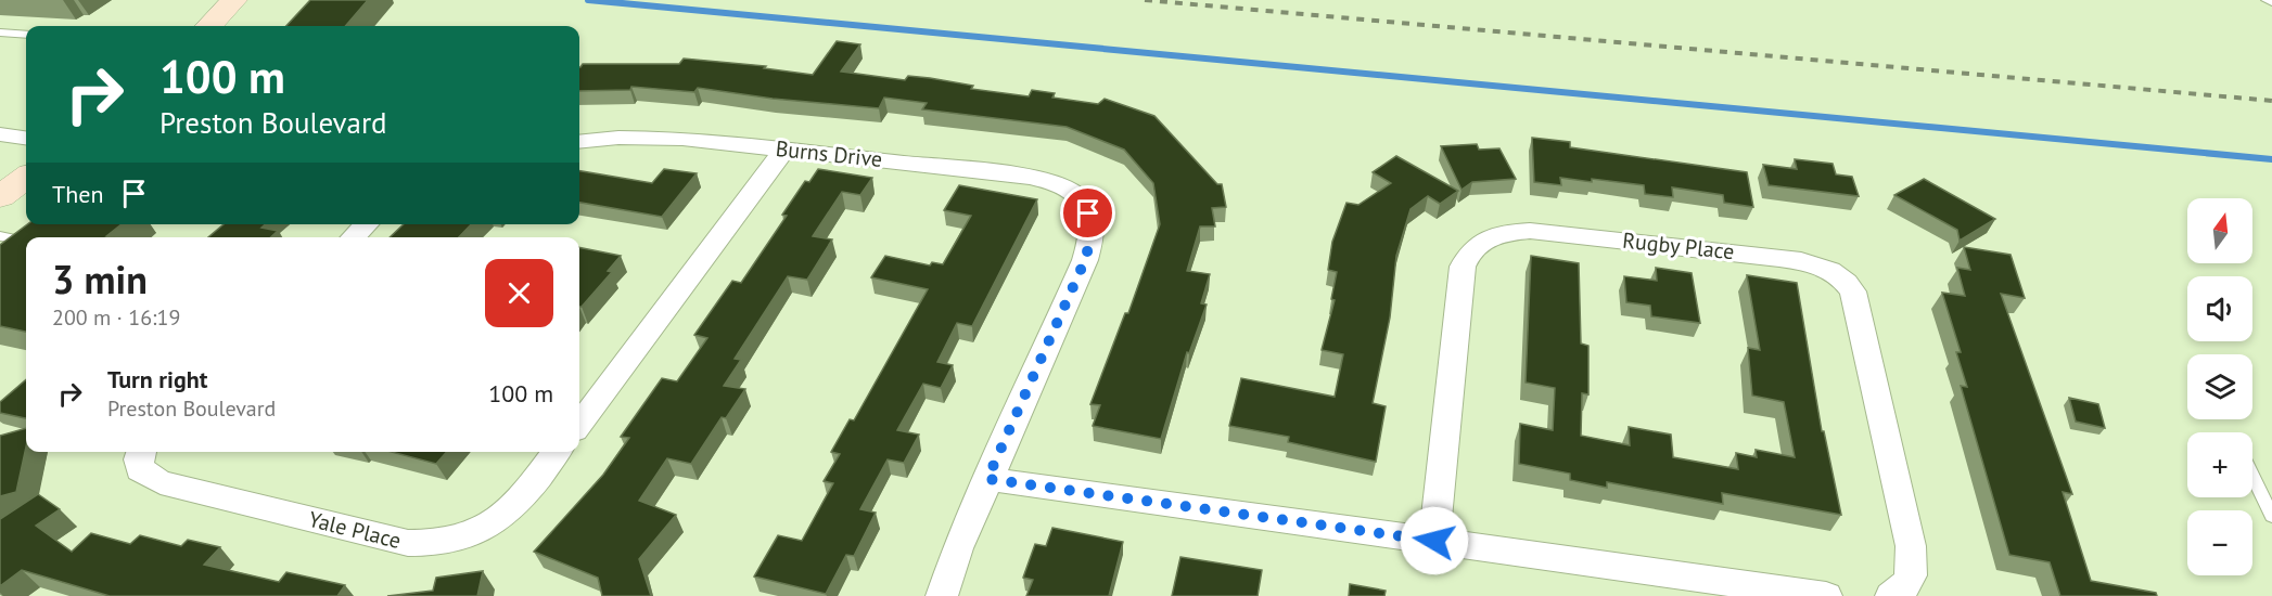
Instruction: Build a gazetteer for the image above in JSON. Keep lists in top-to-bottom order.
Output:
{
  "streets": {
    "street": ["Burns Drive", "Rugby Place", "Yale Place"]
  },
  "north": "top",
  "page": {
    "turn": ["100 m", "Preston Boulevard"],
    "then": "Then",
    "map_buttons": ["+", "−"],
    "heading": ["3 min", "200 m · 16:19"],
    "list": [
      {
        "name": "Turn right",
        "note": "Preston Boulevard",
        "value": "100 m"
      }
    ]
  }
}
